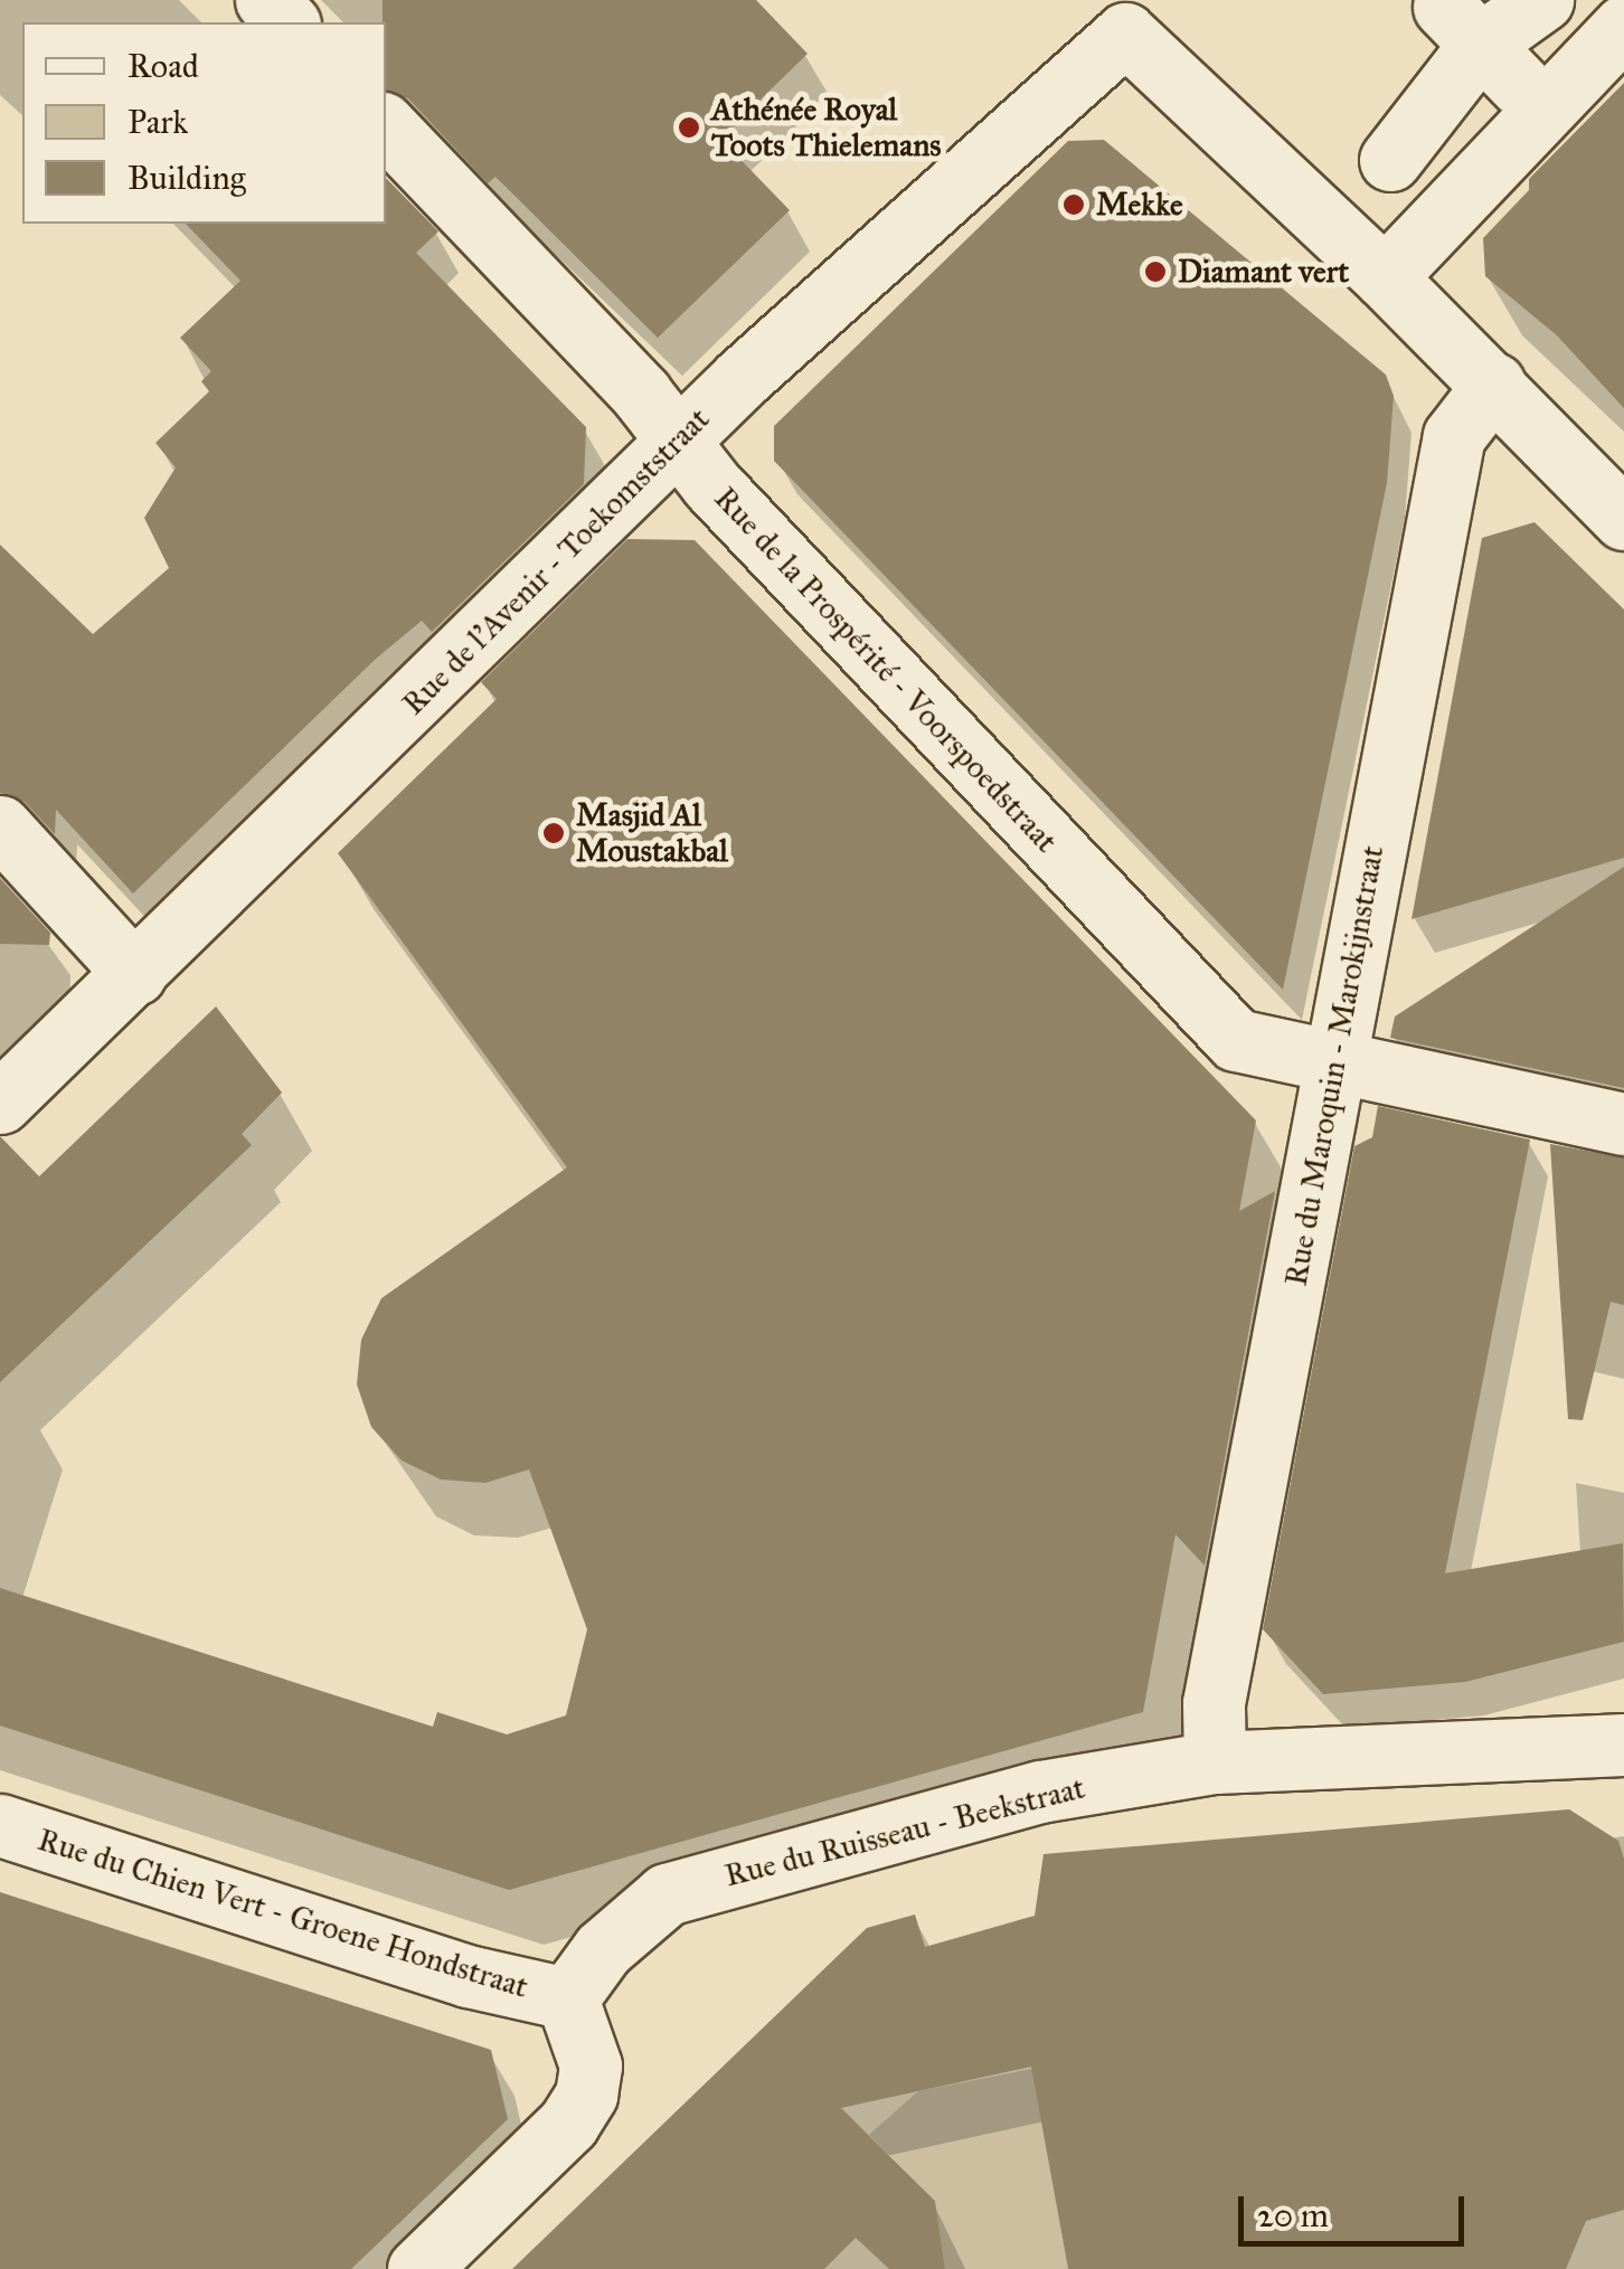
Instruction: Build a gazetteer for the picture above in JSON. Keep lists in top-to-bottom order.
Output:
{
  "streets": {
    "street": [
      "Rue de l'Avenir - Toekomststraat",
      "Rue de la Prospérité - Voorspoedstraat",
      "Rue du Maroquin - Marokijnstraat",
      "Rue du Ruisseau - Beekstraat",
      "Rue du Chien Vert - Groene Hondstraat"
    ]
  },
  "crossings": [
    ["Rue de l'Avenir - Toekomststraat", "Rue de la Prospérité - Voorspoedstraat"],
    ["Rue de la Prospérité - Voorspoedstraat", "Rue du Maroquin - Marokijnstraat"],
    ["Rue du Maroquin - Marokijnstraat", "Rue du Ruisseau - Beekstraat"],
    ["Rue du Ruisseau - Beekstraat", "Rue du Chien Vert - Groene Hondstraat"]
  ],
  "places": [
    "Athénée Royal Toots Thielemans",
    "Mekke",
    "Diamant vert",
    "Masjid Al Moustakbal"
  ],
  "legend": ["Road", "Park", "Building"],
  "scale_bar": "20 m"
}
